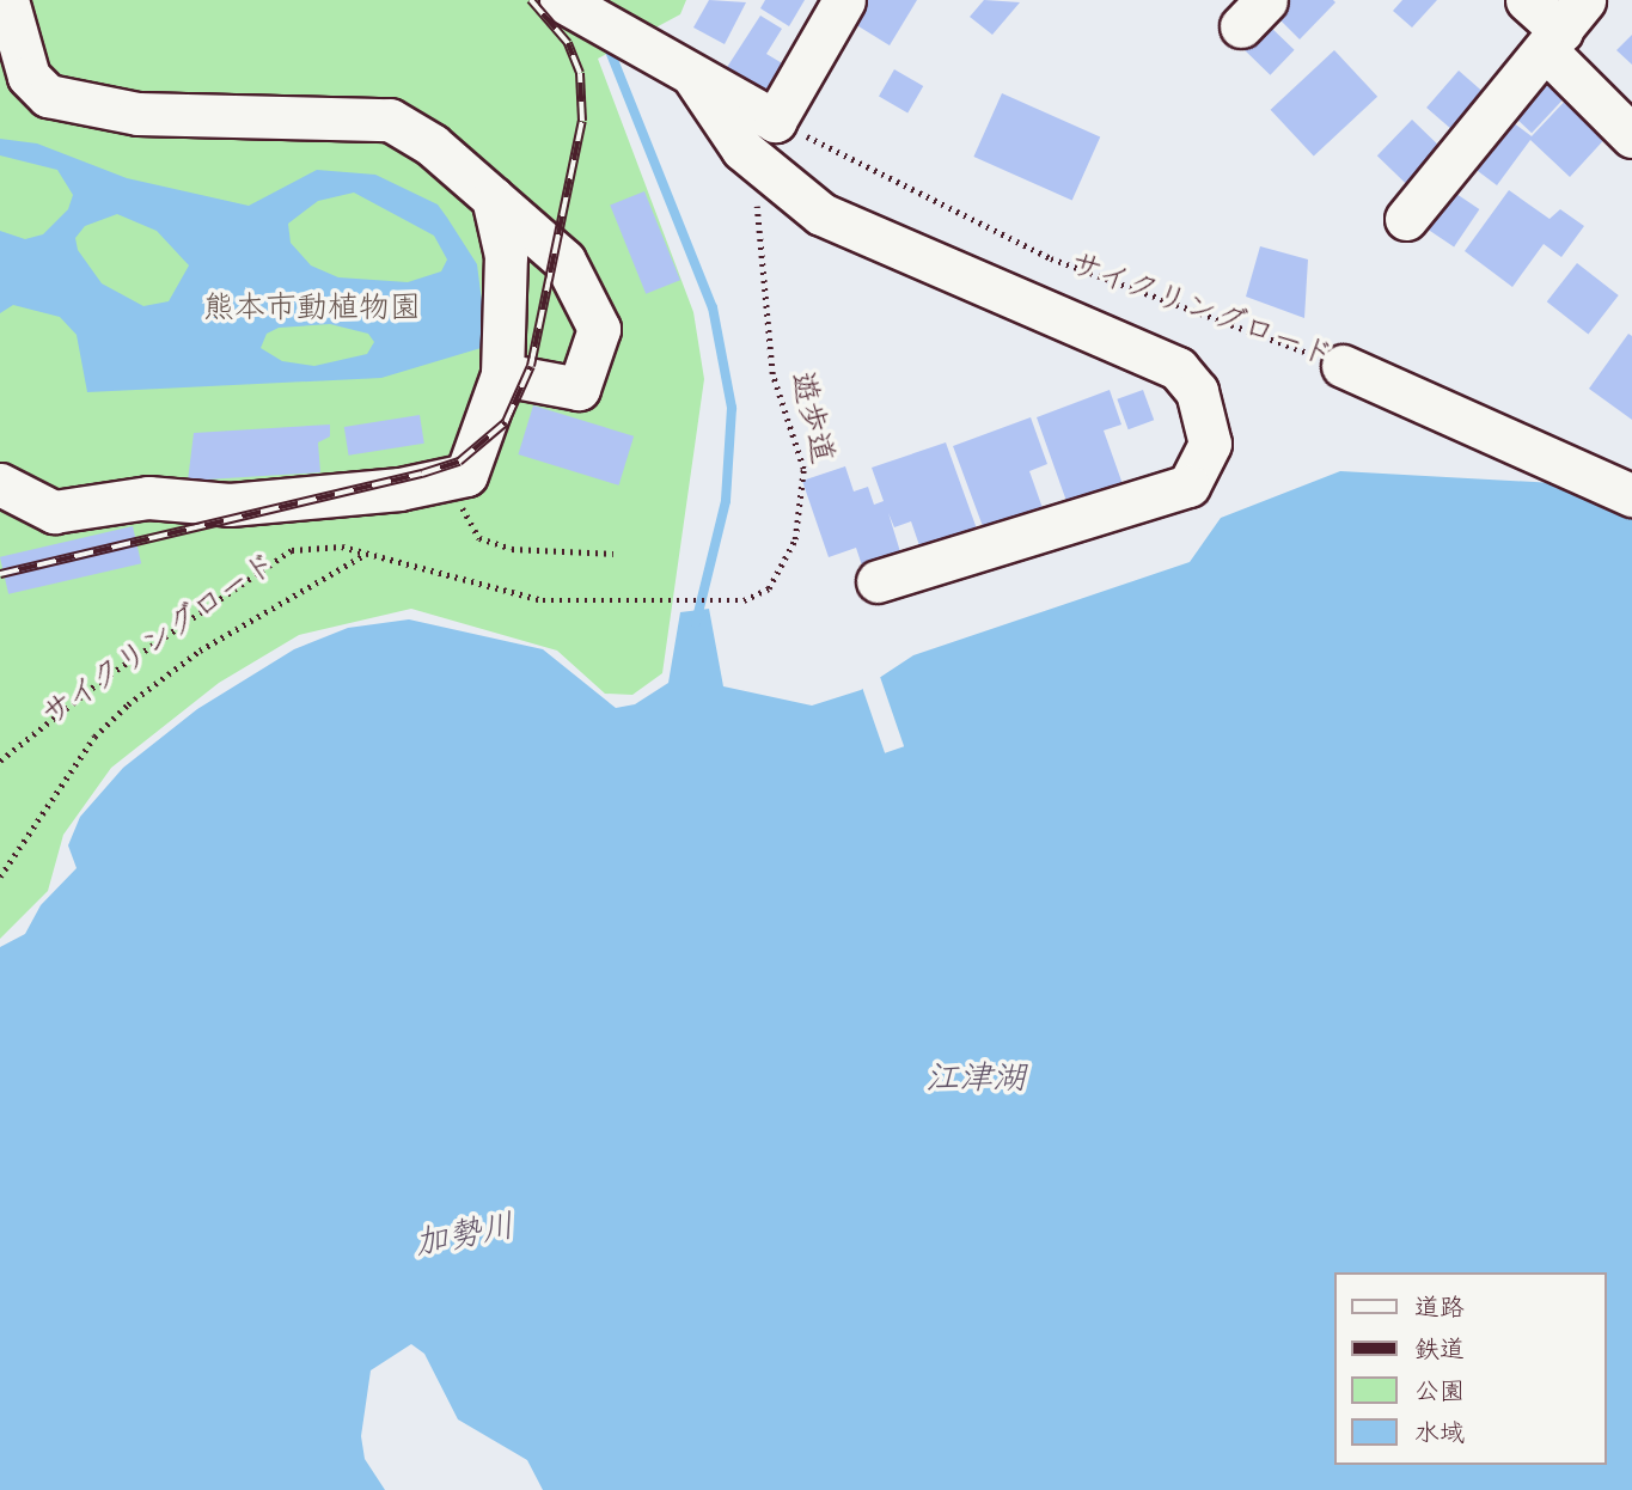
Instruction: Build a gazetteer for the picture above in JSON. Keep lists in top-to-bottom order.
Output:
{
  "streets": {
    "street": ["サイクリングロード"],
    "path": ["遊歩道"]
  },
  "crossings": [
    ["サイクリングロード", "遊歩道"]
  ],
  "water": ["江津湖", "加勢川"],
  "parks": ["熊本市動植物園"],
  "legend": [
    "道路",
    "鉄道",
    "公園",
    "水域"
  ]
}
